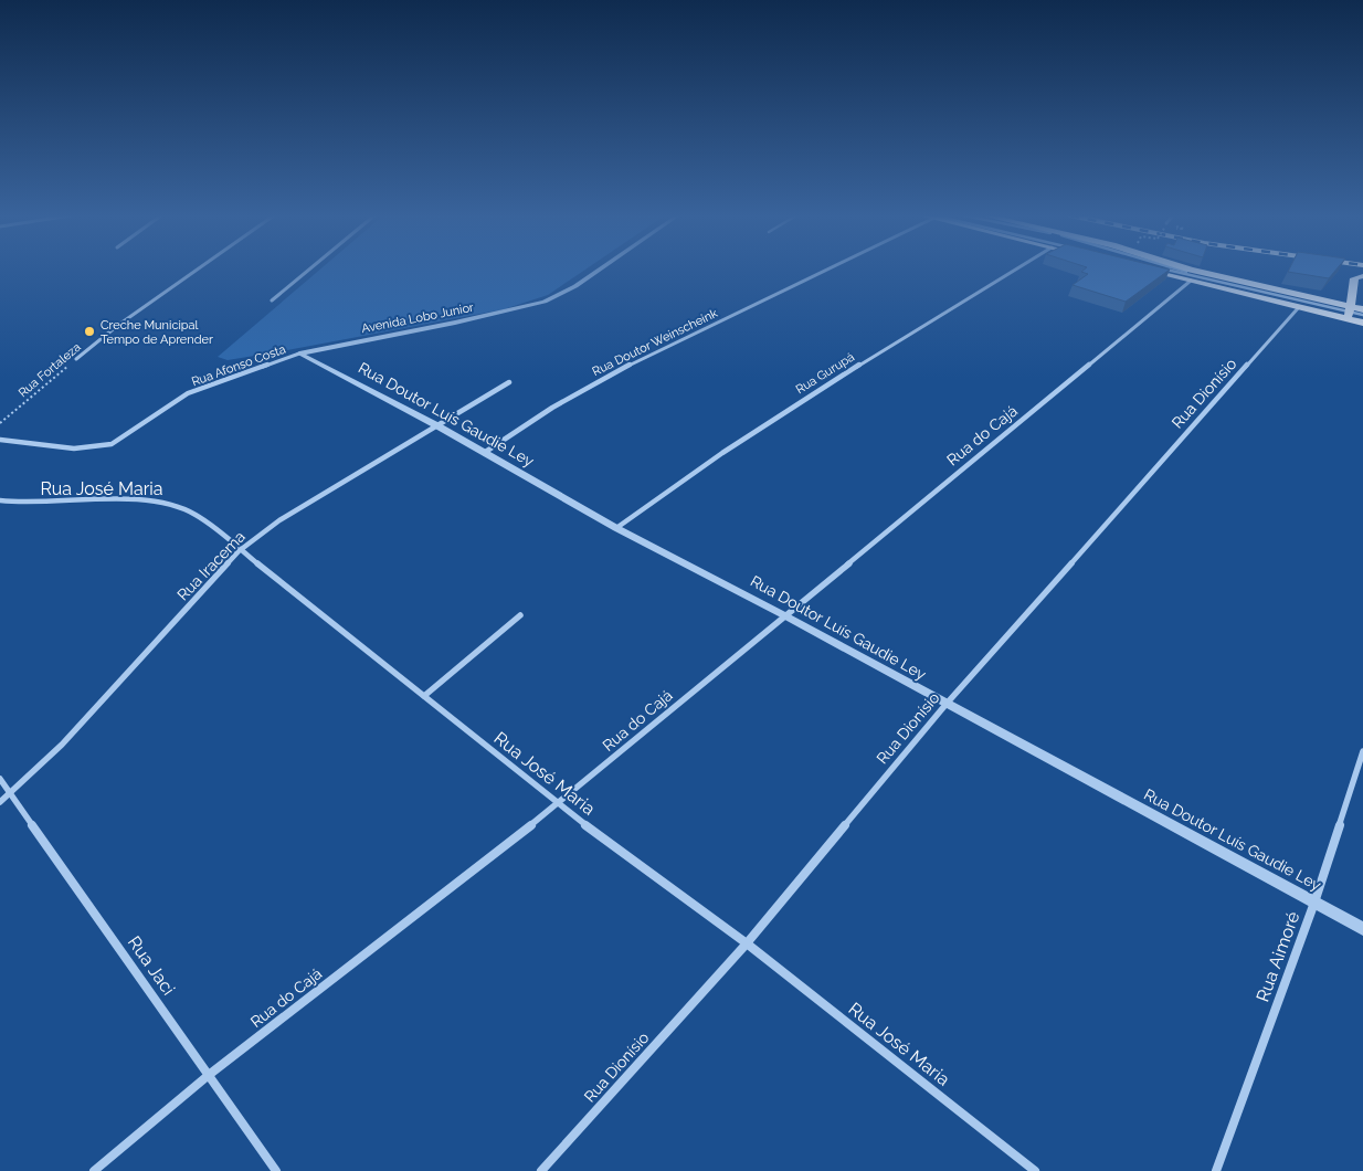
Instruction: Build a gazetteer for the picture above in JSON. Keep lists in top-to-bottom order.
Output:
{
  "streets": {
    "street": [
      "Avenida Lobo Junior",
      "Rua Doutor Weinscheink",
      "Rua Afonso Costa",
      "Rua Fortaleza",
      "Rua Gurupá",
      "Rua Dionísio",
      "Rua Doutor Luís Gaudie Ley",
      "Rua do Cajá",
      "Rua José Maria",
      "Rua Iracema",
      "Rua Aimoré",
      "Rua Jaci"
    ]
  },
  "crossings": [
    ["Avenida Lobo Junior", "Rua Afonso Costa"],
    ["Avenida Lobo Junior", "Rua Doutor Luís Gaudie Ley"],
    ["Rua Doutor Weinscheink", "Rua Doutor Luís Gaudie Ley"],
    ["Rua Afonso Costa", "Rua Doutor Luís Gaudie Ley"],
    ["Rua Gurupá", "Rua Doutor Luís Gaudie Ley"],
    ["Rua Dionísio", "Rua Doutor Luís Gaudie Ley"],
    ["Rua Dionísio", "Rua José Maria"],
    ["Rua Doutor Luís Gaudie Ley", "Rua do Cajá"],
    ["Rua Doutor Luís Gaudie Ley", "Rua Iracema"],
    ["Rua Doutor Luís Gaudie Ley", "Rua Aimoré"],
    ["Rua do Cajá", "Rua José Maria"],
    ["Rua do Cajá", "Rua Jaci"],
    ["Rua José Maria", "Rua Iracema"],
    ["Rua Iracema", "Rua Jaci"]
  ],
  "places": ["Creche Municipal Tempo de Aprender"]
}
